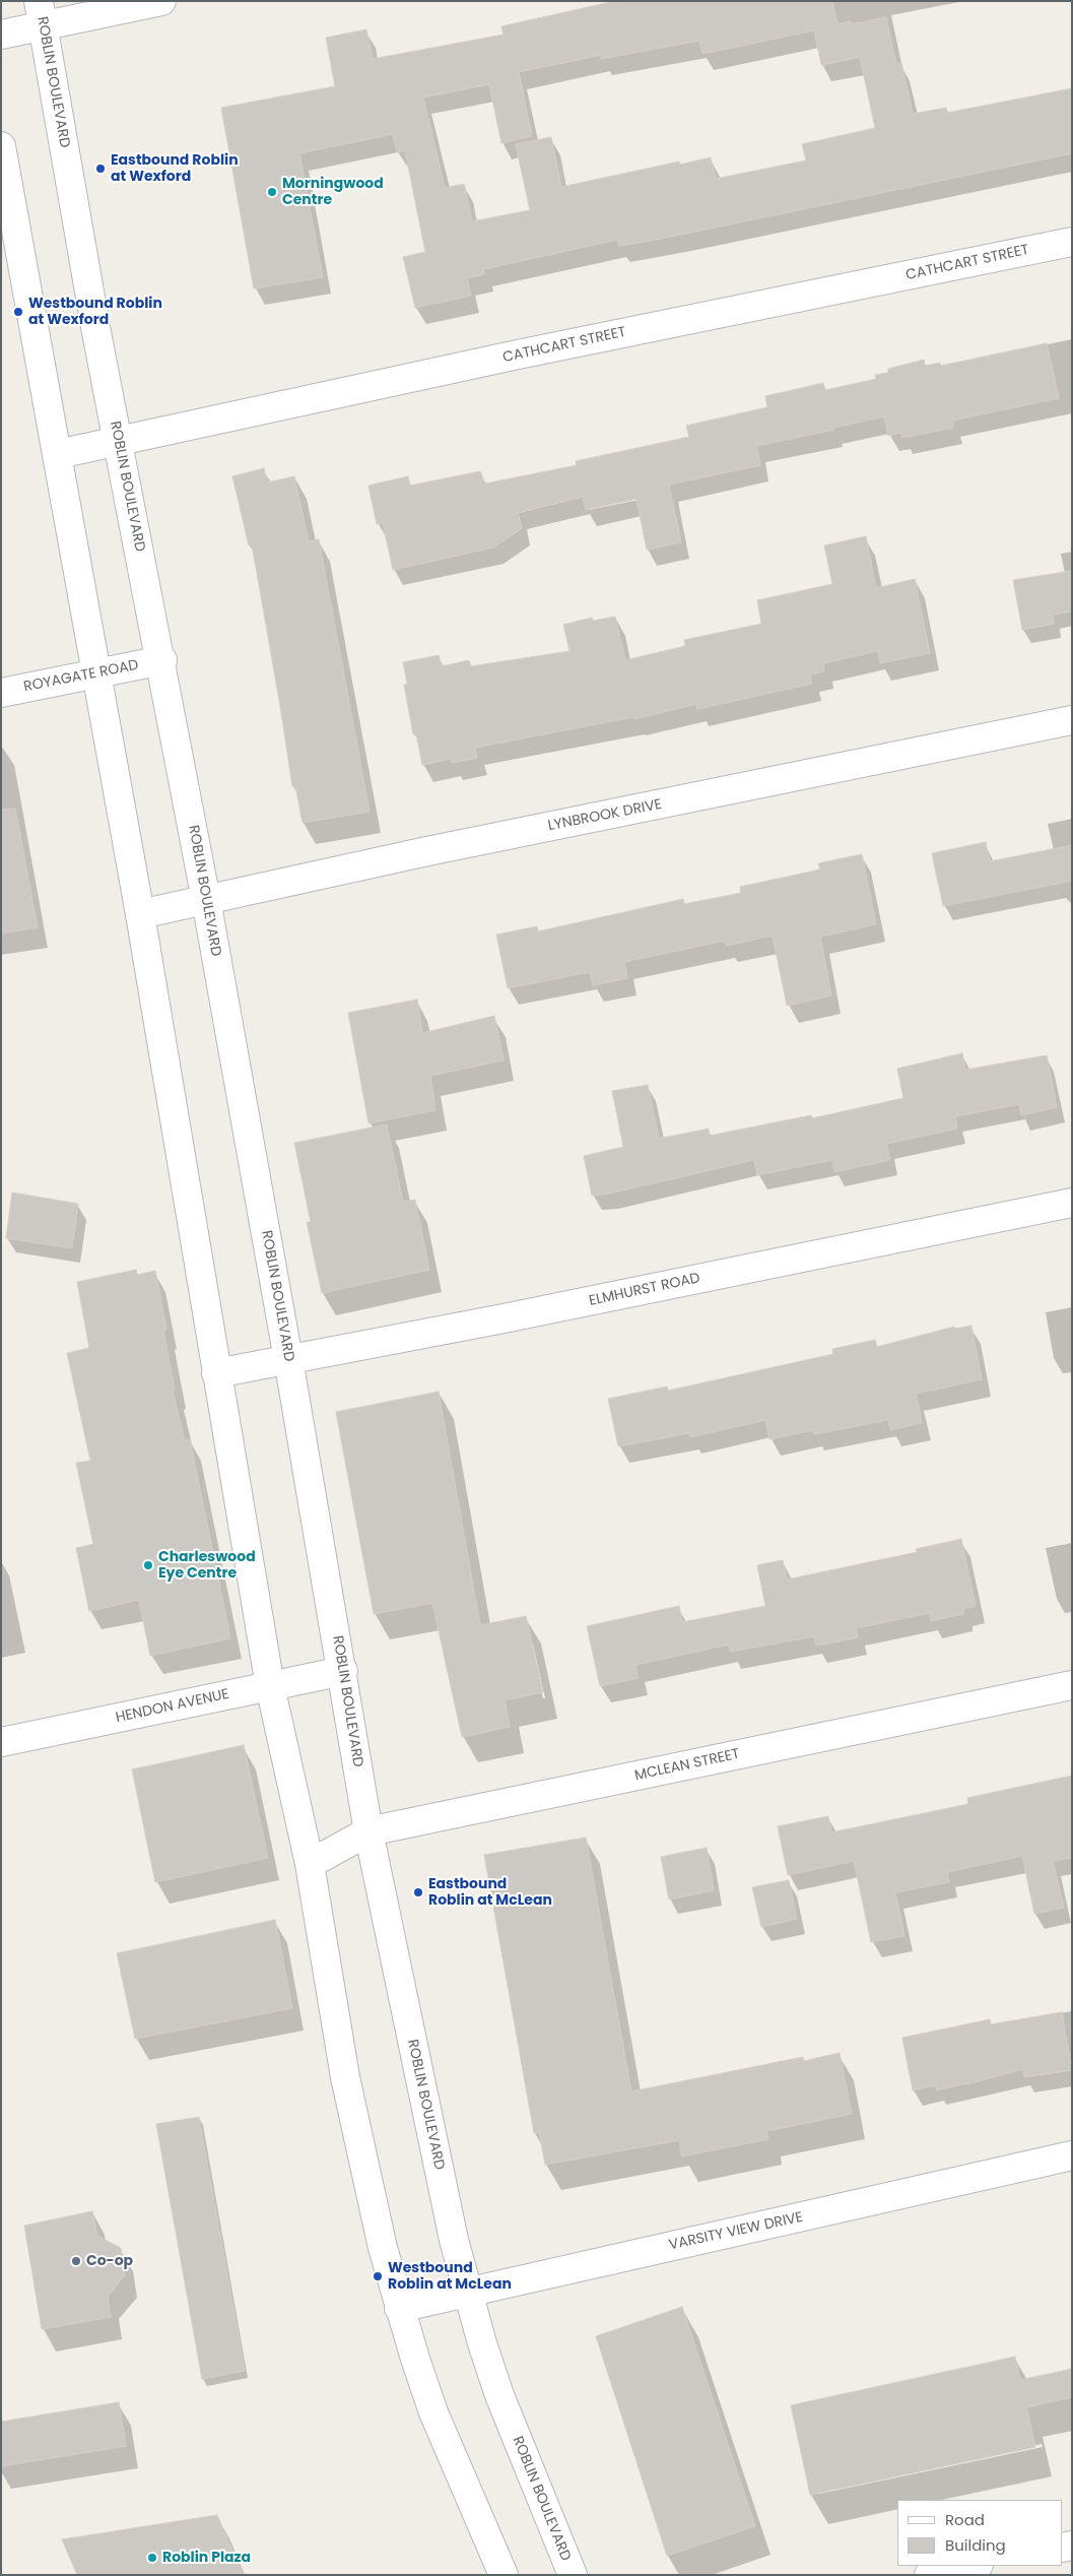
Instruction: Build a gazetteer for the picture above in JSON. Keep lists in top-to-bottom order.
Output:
{
  "streets": {
    "main road": [
      "ROBLIN BOULEVARD",
      "CATHCART STREET",
      "ROYAGATE ROAD",
      "LYNBROOK DRIVE",
      "ELMHURST ROAD",
      "HENDON AVENUE",
      "MCLEAN STREET",
      "VARSITY VIEW DRIVE"
    ]
  },
  "crossings": [
    ["ROBLIN BOULEVARD", "CATHCART STREET"],
    ["ROBLIN BOULEVARD", "ROYAGATE ROAD"],
    ["ROBLIN BOULEVARD", "LYNBROOK DRIVE"],
    ["ROBLIN BOULEVARD", "ELMHURST ROAD"],
    ["ROBLIN BOULEVARD", "HENDON AVENUE"],
    ["ROBLIN BOULEVARD", "MCLEAN STREET"],
    ["ROBLIN BOULEVARD", "VARSITY VIEW DRIVE"]
  ],
  "places": [
    "Eastbound Roblin at Wexford",
    "Morningwood Centre",
    "Westbound Roblin at Wexford",
    "Charleswood Eye Centre",
    "Eastbound Roblin at McLean",
    "Co-op",
    "Westbound Roblin at McLean",
    "Roblin Plaza"
  ],
  "legend": ["Road", "Building"]
}
